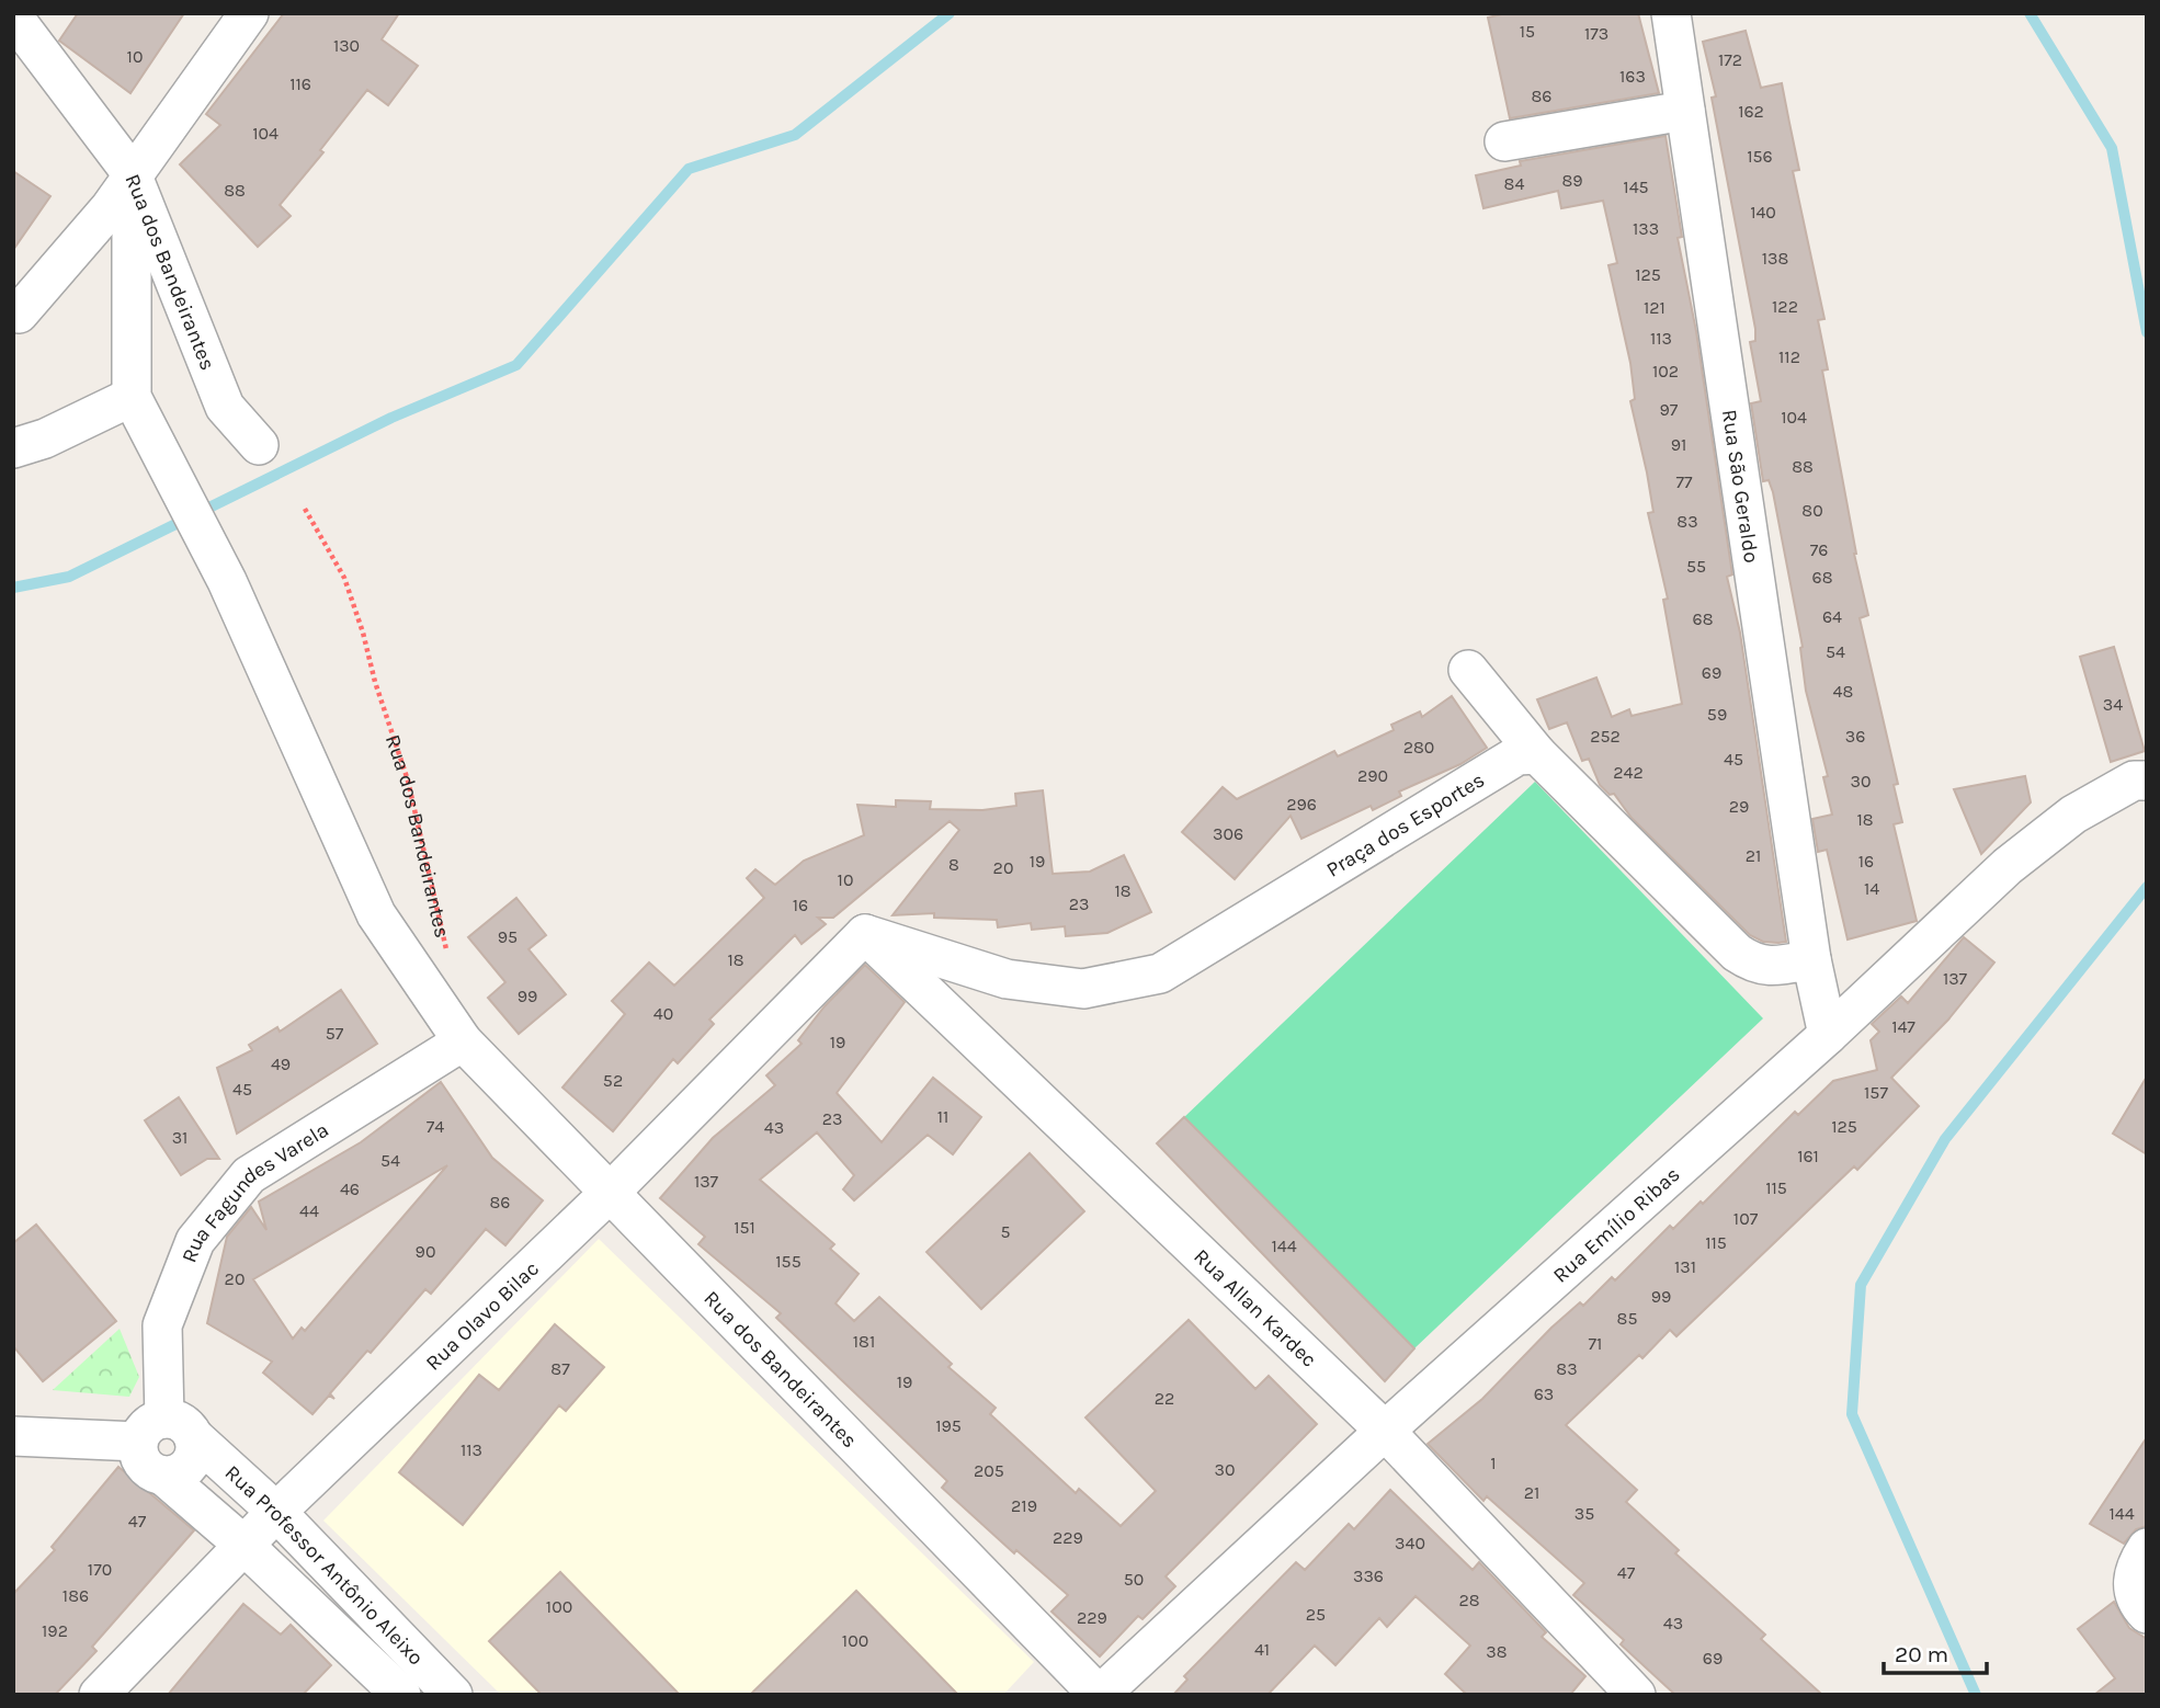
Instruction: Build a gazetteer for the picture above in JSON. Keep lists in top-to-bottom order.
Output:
{
  "streets": {
    "street": [
      "Rua dos Bandeirantes",
      "Rua São Geraldo",
      "Praça dos Esportes",
      "Rua Fagundes Varela",
      "Rua Emílio Ribas",
      "Rua Allan Kardec",
      "Rua Olavo Bilac",
      "Rua Professor Antônio Aleixo"
    ]
  },
  "crossings": [
    ["Rua dos Bandeirantes", "Rua Fagundes Varela"],
    ["Rua dos Bandeirantes", "Rua Emílio Ribas"],
    ["Rua dos Bandeirantes", "Rua Olavo Bilac"],
    ["Praça dos Esportes", "Rua Allan Kardec"],
    ["Praça dos Esportes", "Rua Olavo Bilac"],
    ["Rua Fagundes Varela", "Rua Professor Antônio Aleixo"],
    ["Rua Emílio Ribas", "Rua Allan Kardec"],
    ["Rua Allan Kardec", "Rua Olavo Bilac"],
    ["Rua Olavo Bilac", "Rua Professor Antônio Aleixo"]
  ],
  "house_numbers": [
    "15",
    "173",
    "130",
    "10",
    "172",
    "163",
    "116",
    "86",
    "162",
    "104",
    "156",
    "89",
    "84",
    "145",
    "88",
    "140",
    "133",
    "138",
    "125",
    "122",
    "121",
    "113",
    "112",
    "102",
    "97",
    "104",
    "91",
    "88",
    "77",
    "80",
    "83",
    "76",
    "55",
    "68",
    "64",
    "68",
    "54",
    "69",
    "48",
    "34",
    "59",
    "252",
    "36",
    "280",
    "45",
    "242",
    "290",
    "30",
    "296",
    "29",
    "18",
    "306",
    "21",
    "19",
    "16",
    "8",
    "20",
    "10",
    "14",
    "18",
    "23",
    "16",
    "95",
    "18",
    "137",
    "99",
    "40",
    "147",
    "57",
    "19",
    "49",
    "52",
    "45",
    "157",
    "11",
    "23",
    "74",
    "125",
    "43",
    "31",
    "161",
    "54",
    "137",
    "115",
    "46",
    "86",
    "44",
    "107",
    "151",
    "5",
    "115",
    "144",
    "90",
    "155",
    "131",
    "20",
    "99",
    "85",
    "181",
    "71",
    "87",
    "83",
    "19",
    "63",
    "22",
    "195",
    "113",
    "1",
    "30",
    "205",
    "21",
    "219",
    "35",
    "144",
    "47",
    "229",
    "340",
    "170",
    "47",
    "336",
    "50",
    "186",
    "28",
    "100",
    "25",
    "229",
    "43",
    "192",
    "100",
    "41",
    "38",
    "69"
  ],
  "scale_bar": "20 m"
}
